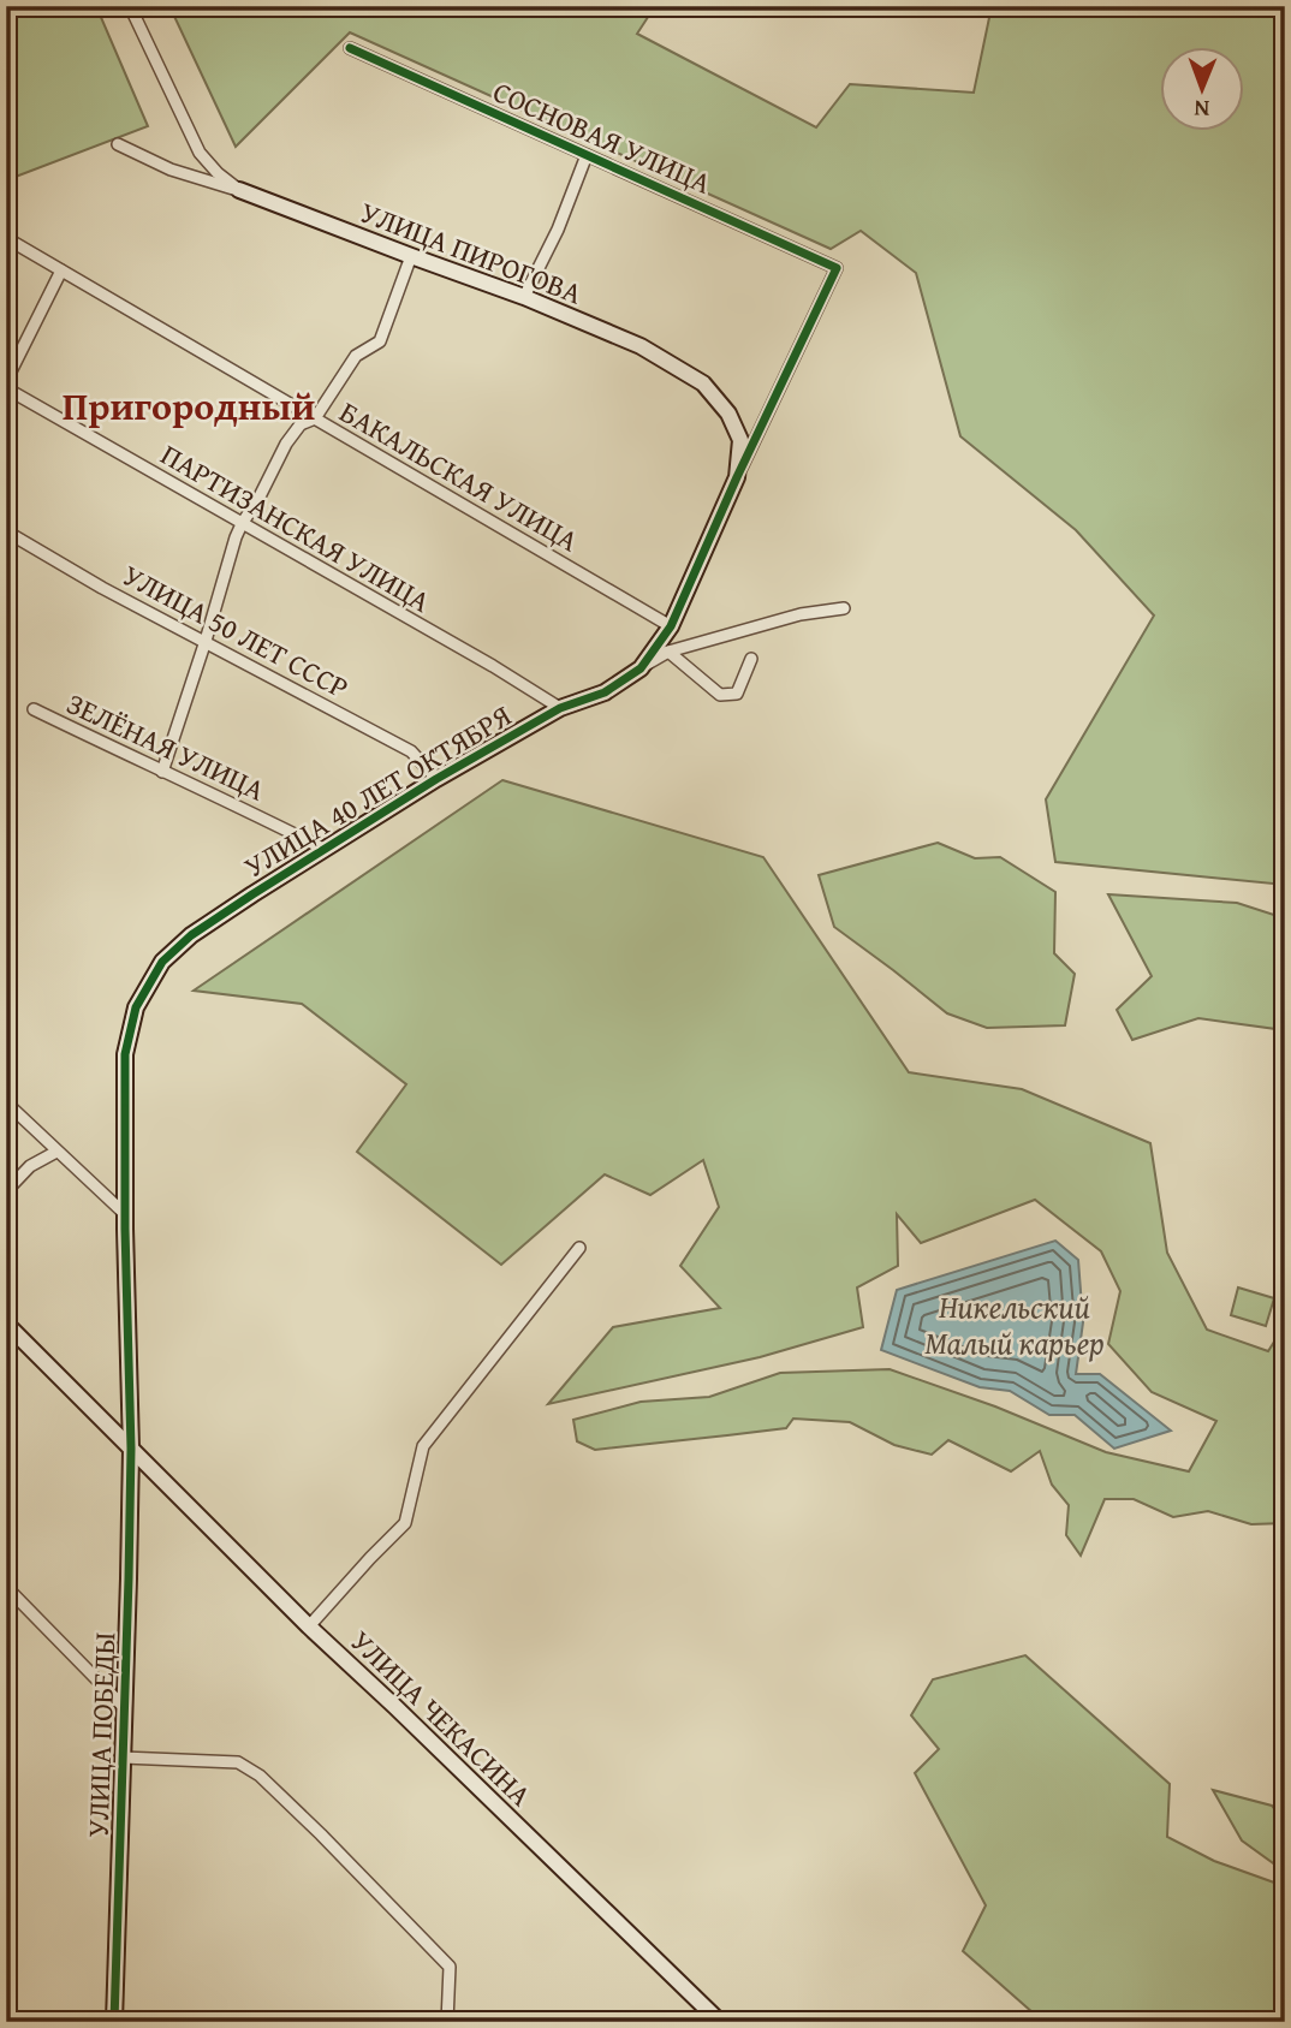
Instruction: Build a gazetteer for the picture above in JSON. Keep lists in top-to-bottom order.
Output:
{
  "streets": {
    "street": [
      "СОСНОВАЯ УЛИЦА",
      "УЛИЦА ПИРОГОВА",
      "БАКАЛЬСКАЯ УЛИЦА",
      "ПАРТИЗАНСКАЯ УЛИЦА",
      "УЛИЦА 50 ЛЕТ СССР",
      "ЗЕЛЁНАЯ УЛИЦА",
      "УЛИЦА 40 ЛЕТ ОКТЯБРЯ",
      "УЛИЦА ЧЕКАСИНА",
      "УЛИЦА ПОБЕДЫ"
    ]
  },
  "crossings": [
    ["СОСНОВАЯ УЛИЦА", "УЛИЦА 40 ЛЕТ ОКТЯБРЯ"],
    ["УЛИЦА ПИРОГОВА", "УЛИЦА 40 ЛЕТ ОКТЯБРЯ"],
    ["БАКАЛЬСКАЯ УЛИЦА", "УЛИЦА 40 ЛЕТ ОКТЯБРЯ"],
    ["ПАРТИЗАНСКАЯ УЛИЦА", "УЛИЦА 40 ЛЕТ ОКТЯБРЯ"],
    ["УЛИЦА 50 ЛЕТ СССР", "УЛИЦА 40 ЛЕТ ОКТЯБРЯ"],
    ["ЗЕЛЁНАЯ УЛИЦА", "УЛИЦА 40 ЛЕТ ОКТЯБРЯ"],
    ["УЛИЦА 40 ЛЕТ ОКТЯБРЯ", "УЛИЦА ЧЕКАСИНА"],
    ["УЛИЦА 40 ЛЕТ ОКТЯБРЯ", "УЛИЦА ПОБЕДЫ"],
    ["УЛИЦА ЧЕКАСИНА", "УЛИЦА ПОБЕДЫ"]
  ],
  "districts": ["Пригородный"],
  "water": ["Никельский Малый карьер"],
  "north": "bottom"
}
